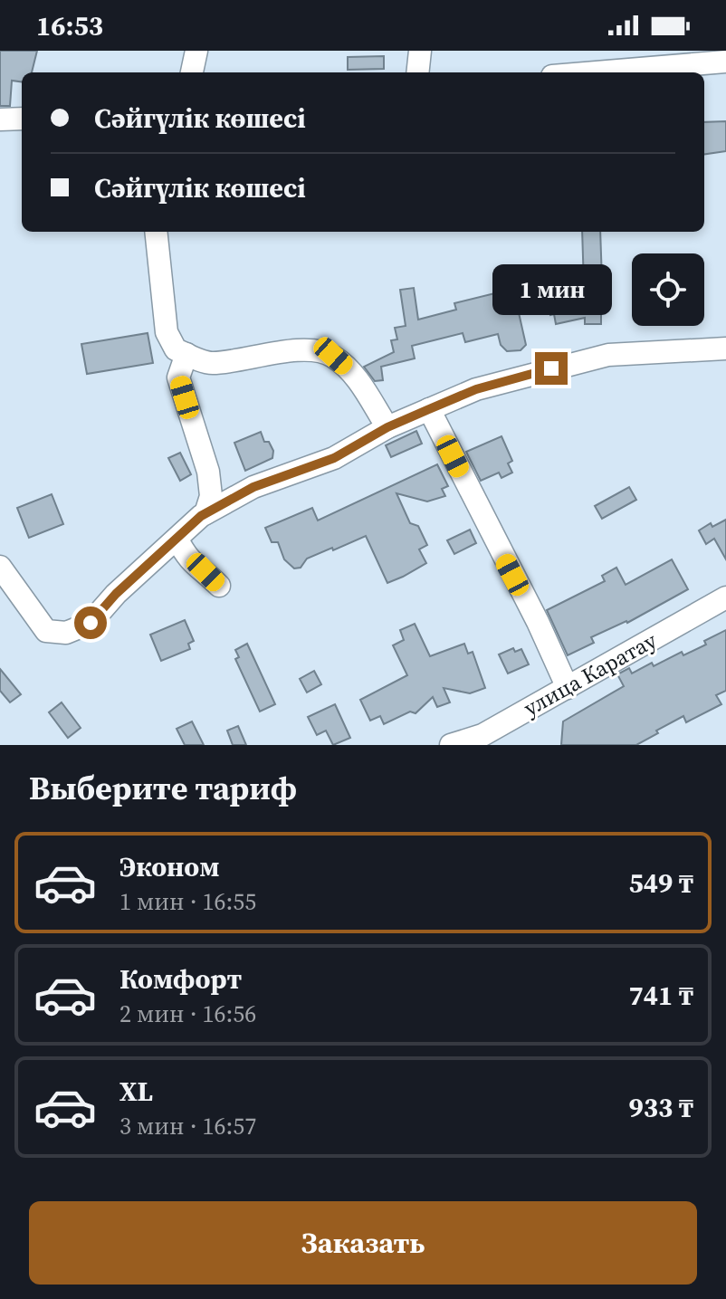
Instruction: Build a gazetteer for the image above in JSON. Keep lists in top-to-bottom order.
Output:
{
  "streets": {
    "street": ["улица Каратау"]
  },
  "page": {
    "status": "16:53",
    "banner": ["Сәйгүлік көшесі", "Сәйгүлік көшесі"],
    "bubble": "1 мин",
    "heading": "Выберите тариф",
    "list": [
      {
        "name": "Эконом",
        "note": "1 мин · 16:55",
        "value": "549 ₸"
      },
      {
        "name": "Комфорт",
        "note": "2 мин · 16:56",
        "value": "741 ₸"
      },
      {
        "name": "XL",
        "note": "3 мин · 16:57",
        "value": "933 ₸"
      }
    ],
    "buttons": "Заказать"
  }
}
